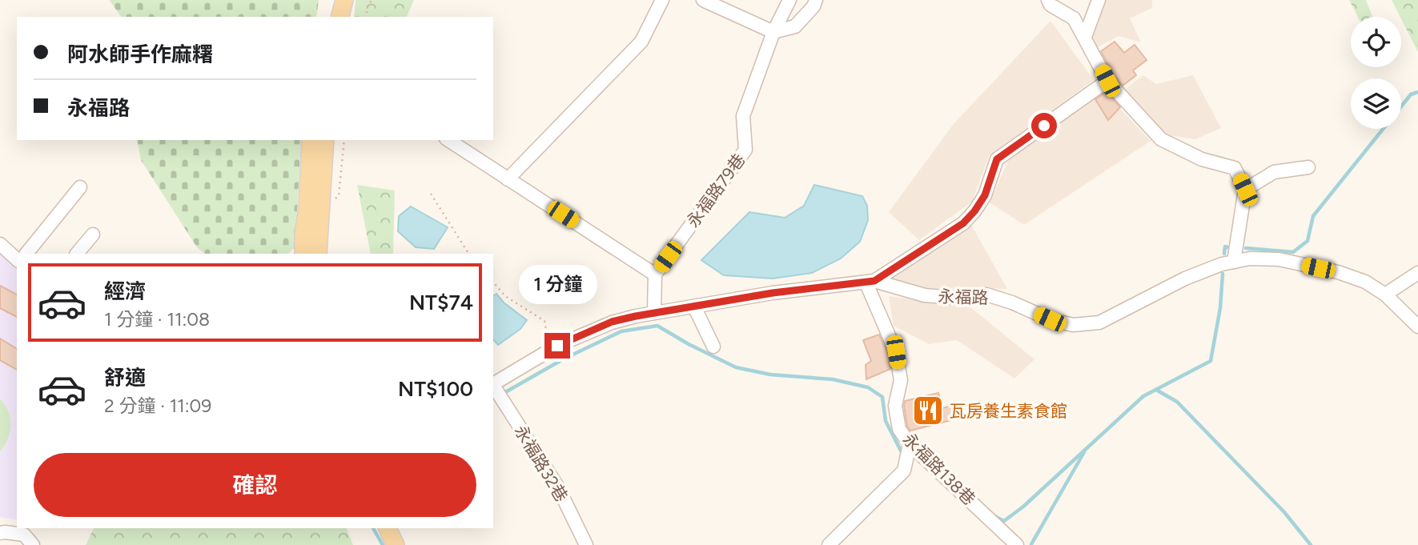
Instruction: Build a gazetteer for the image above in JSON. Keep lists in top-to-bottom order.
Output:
{
  "streets": {
    "street": [
      "永福路79巷",
      "永福路",
      "永福路32巷",
      "永福路138巷"
    ]
  },
  "crossings": [
    ["永福路", "永福路138巷"]
  ],
  "places": {
    "restaurant": ["瓦房養生素食館"]
  },
  "page": {
    "banner": ["阿水師手作麻糬", "永福路"],
    "list": [
      {
        "name": "經濟",
        "note": "1 分鐘 · 11:08",
        "value": "NT$74"
      },
      {
        "name": "舒適",
        "note": "2 分鐘 · 11:09",
        "value": "NT$100"
      }
    ],
    "bubble": "1 分鐘",
    "buttons": "確認"
  }
}
